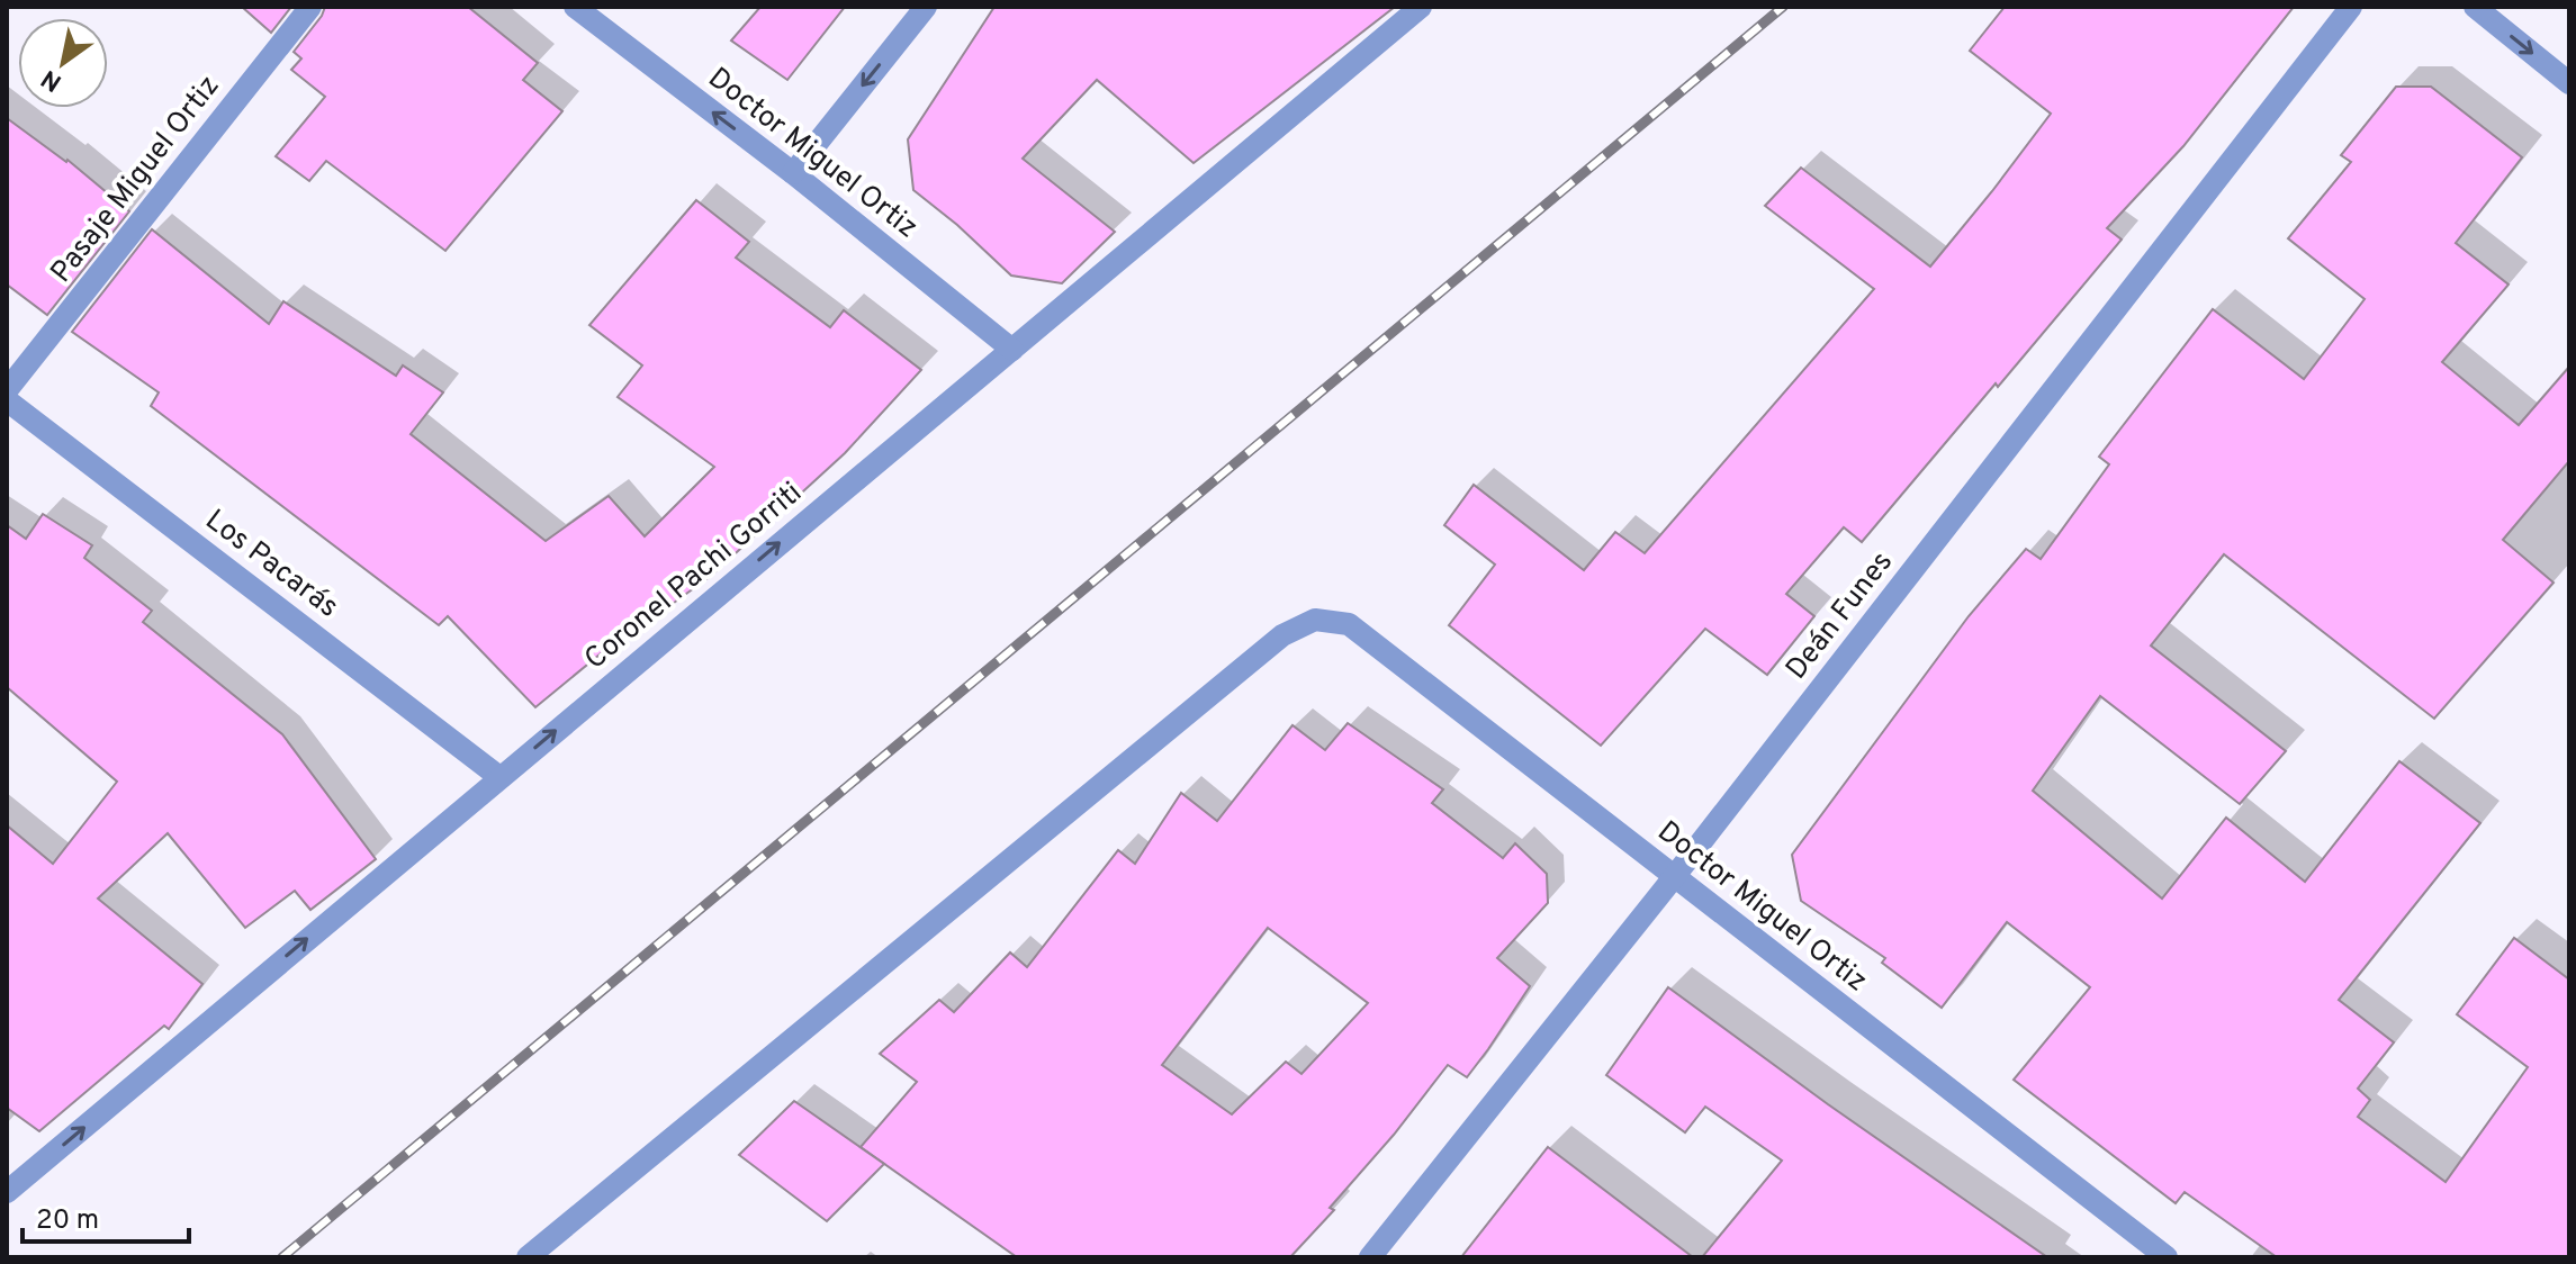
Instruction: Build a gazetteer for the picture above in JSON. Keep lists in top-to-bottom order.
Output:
{
  "streets": {
    "street": [
      "Doctor Miguel Ortiz",
      "Pasaje Miguel Ortiz",
      "Los Pacarás",
      "Coronel Pachi Gorriti",
      "Deán Funes"
    ]
  },
  "crossings": [
    ["Doctor Miguel Ortiz", "Coronel Pachi Gorriti"],
    ["Doctor Miguel Ortiz", "Deán Funes"],
    ["Los Pacarás", "Coronel Pachi Gorriti"]
  ],
  "one_way": ["Coronel Pachi Gorriti"],
  "scale_bar": "20 m",
  "north": "bottom left"
}
